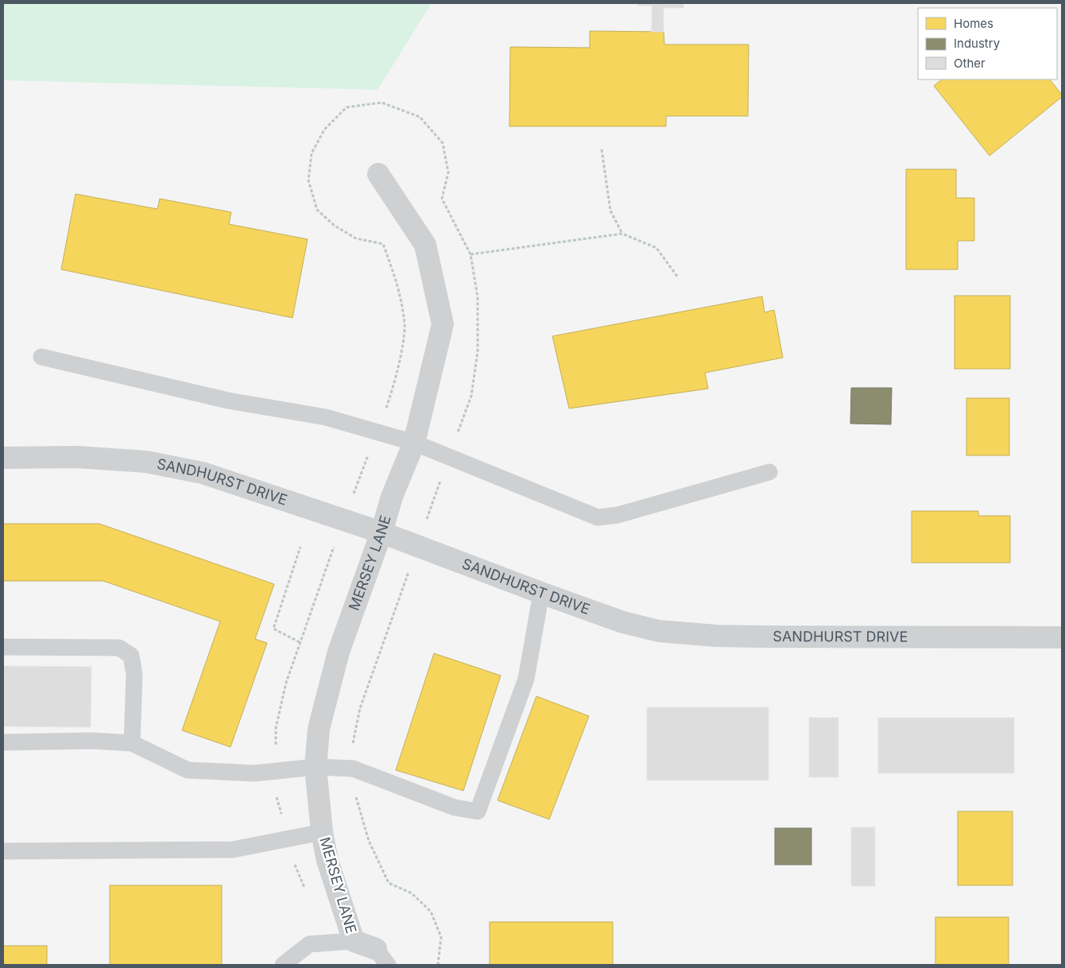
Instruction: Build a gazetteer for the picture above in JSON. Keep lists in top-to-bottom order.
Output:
{
  "streets": {
    "street": ["SANDHURST DRIVE", "MERSEY LANE"]
  },
  "crossings": [
    ["SANDHURST DRIVE", "MERSEY LANE"]
  ],
  "legend": ["Homes", "Industry", "Other"]
}
